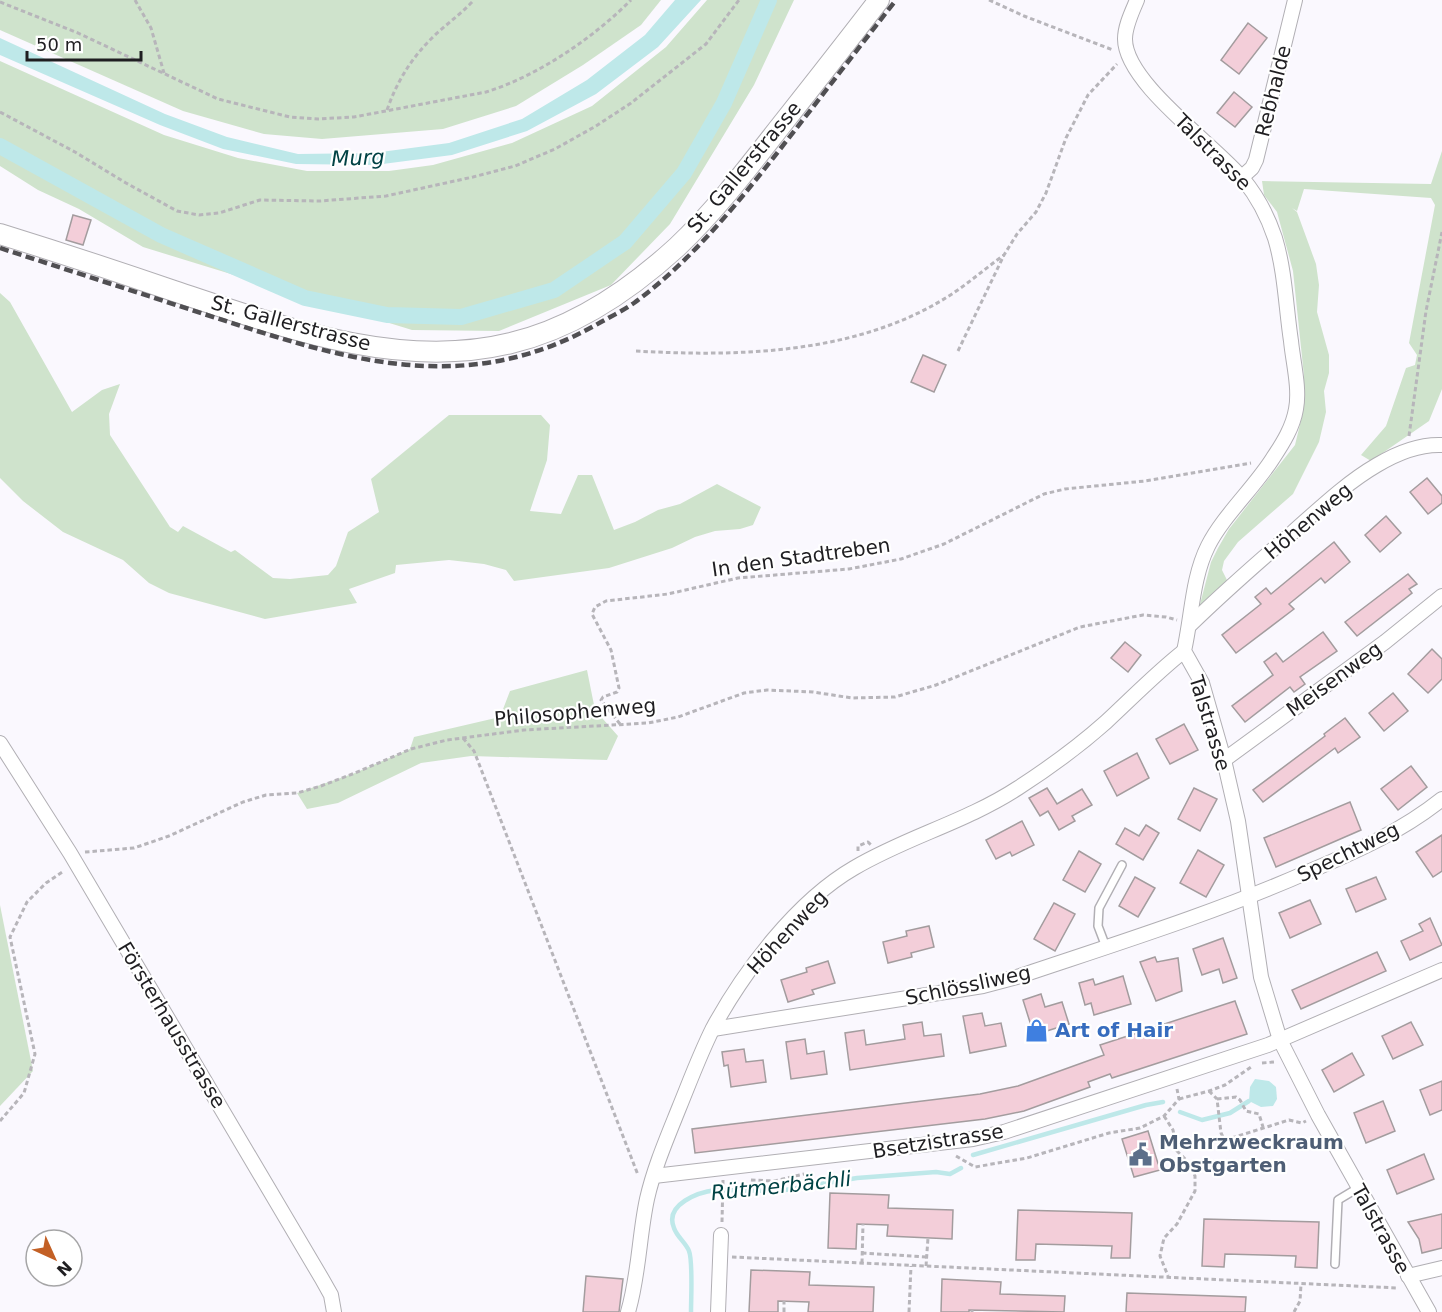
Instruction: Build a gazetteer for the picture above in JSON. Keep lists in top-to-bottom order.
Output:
{
  "streets": {
    "main road": ["St. Gallerstrasse"],
    "street": [
      "Rebhalde",
      "Talstrasse",
      "Höhenweg",
      "Meisenweg",
      "Spechtweg",
      "Schlössliweg",
      "Försterhausstrasse",
      "Bsetzistrasse"
    ],
    "path": ["In den Stadtreben", "Philosophenweg"]
  },
  "crossings": [
    ["Rebhalde", "Talstrasse"],
    ["Talstrasse", "Höhenweg"],
    ["Talstrasse", "In den Stadtreben"],
    ["Talstrasse", "Meisenweg"],
    ["Talstrasse", "Philosophenweg"],
    ["Talstrasse", "Spechtweg"],
    ["Talstrasse", "Schlössliweg"],
    ["Talstrasse", "Bsetzistrasse"],
    ["Höhenweg", "Philosophenweg"],
    ["Höhenweg", "Schlössliweg"],
    ["Höhenweg", "Bsetzistrasse"],
    ["In den Stadtreben", "Philosophenweg"],
    ["Philosophenweg", "Försterhausstrasse"],
    ["Spechtweg", "Schlössliweg"]
  ],
  "water": ["Murg", "Rütmerbächli"],
  "places": {
    "shop": ["Art of Hair"],
    "public building": ["Mehrzweckraum Obstgarten"]
  },
  "scale_bar": "50 m",
  "north": "bottom right"
}
